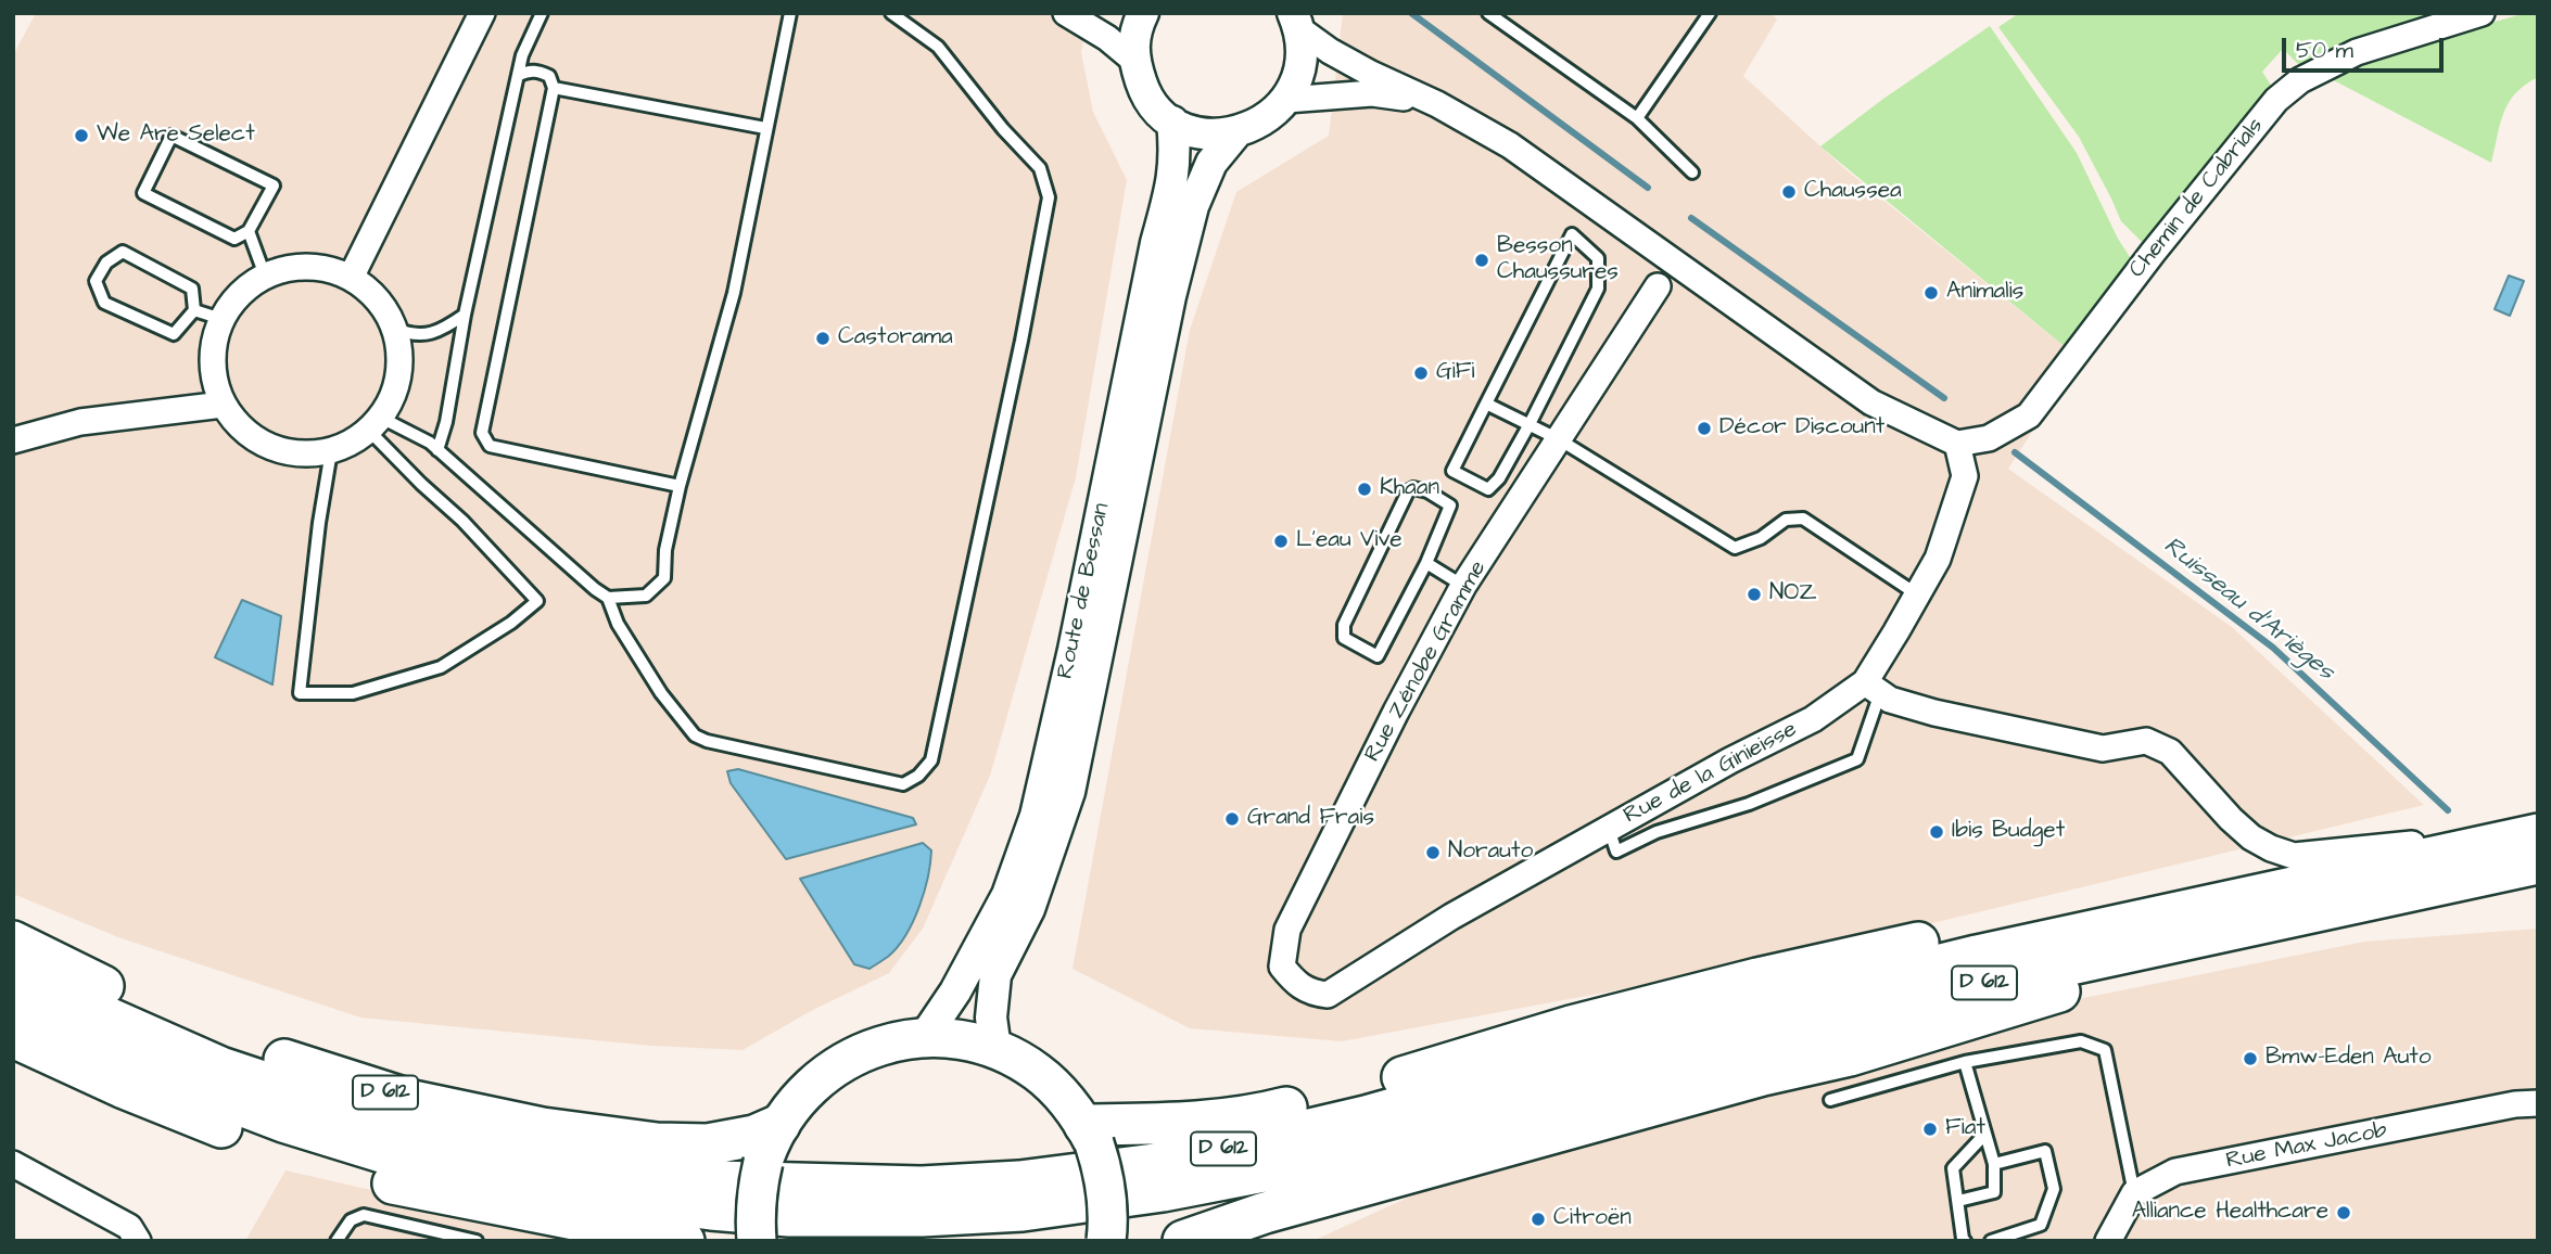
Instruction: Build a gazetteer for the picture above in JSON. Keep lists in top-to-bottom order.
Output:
{
  "streets": {
    "highway": ["D 612"],
    "street": [
      "Chemin de Cabrials",
      "Route de Bessan",
      "Rue Zénobe Gramme",
      "Rue de la Ginieisse",
      "Rue Max Jacob"
    ]
  },
  "crossings": [
    ["Chemin de Cabrials", "Rue de la Ginieisse"],
    ["Rue Zénobe Gramme", "Rue de la Ginieisse"]
  ],
  "water": ["Ruisseau d'Arièges"],
  "places": [
    "We Are Select",
    "Chaussea",
    "Besson Chaussures",
    "Animalis",
    "Castorama",
    "GiFi",
    "Décor Discount",
    "Khaan",
    "L'eau Vive",
    "NOZ",
    "Grand Frais",
    "Ibis Budget",
    "Norauto",
    "Bmw-Eden Auto",
    "Fiat",
    "Alliance Healthcare",
    "Citroën"
  ],
  "scale_bar": "50 m"
}
